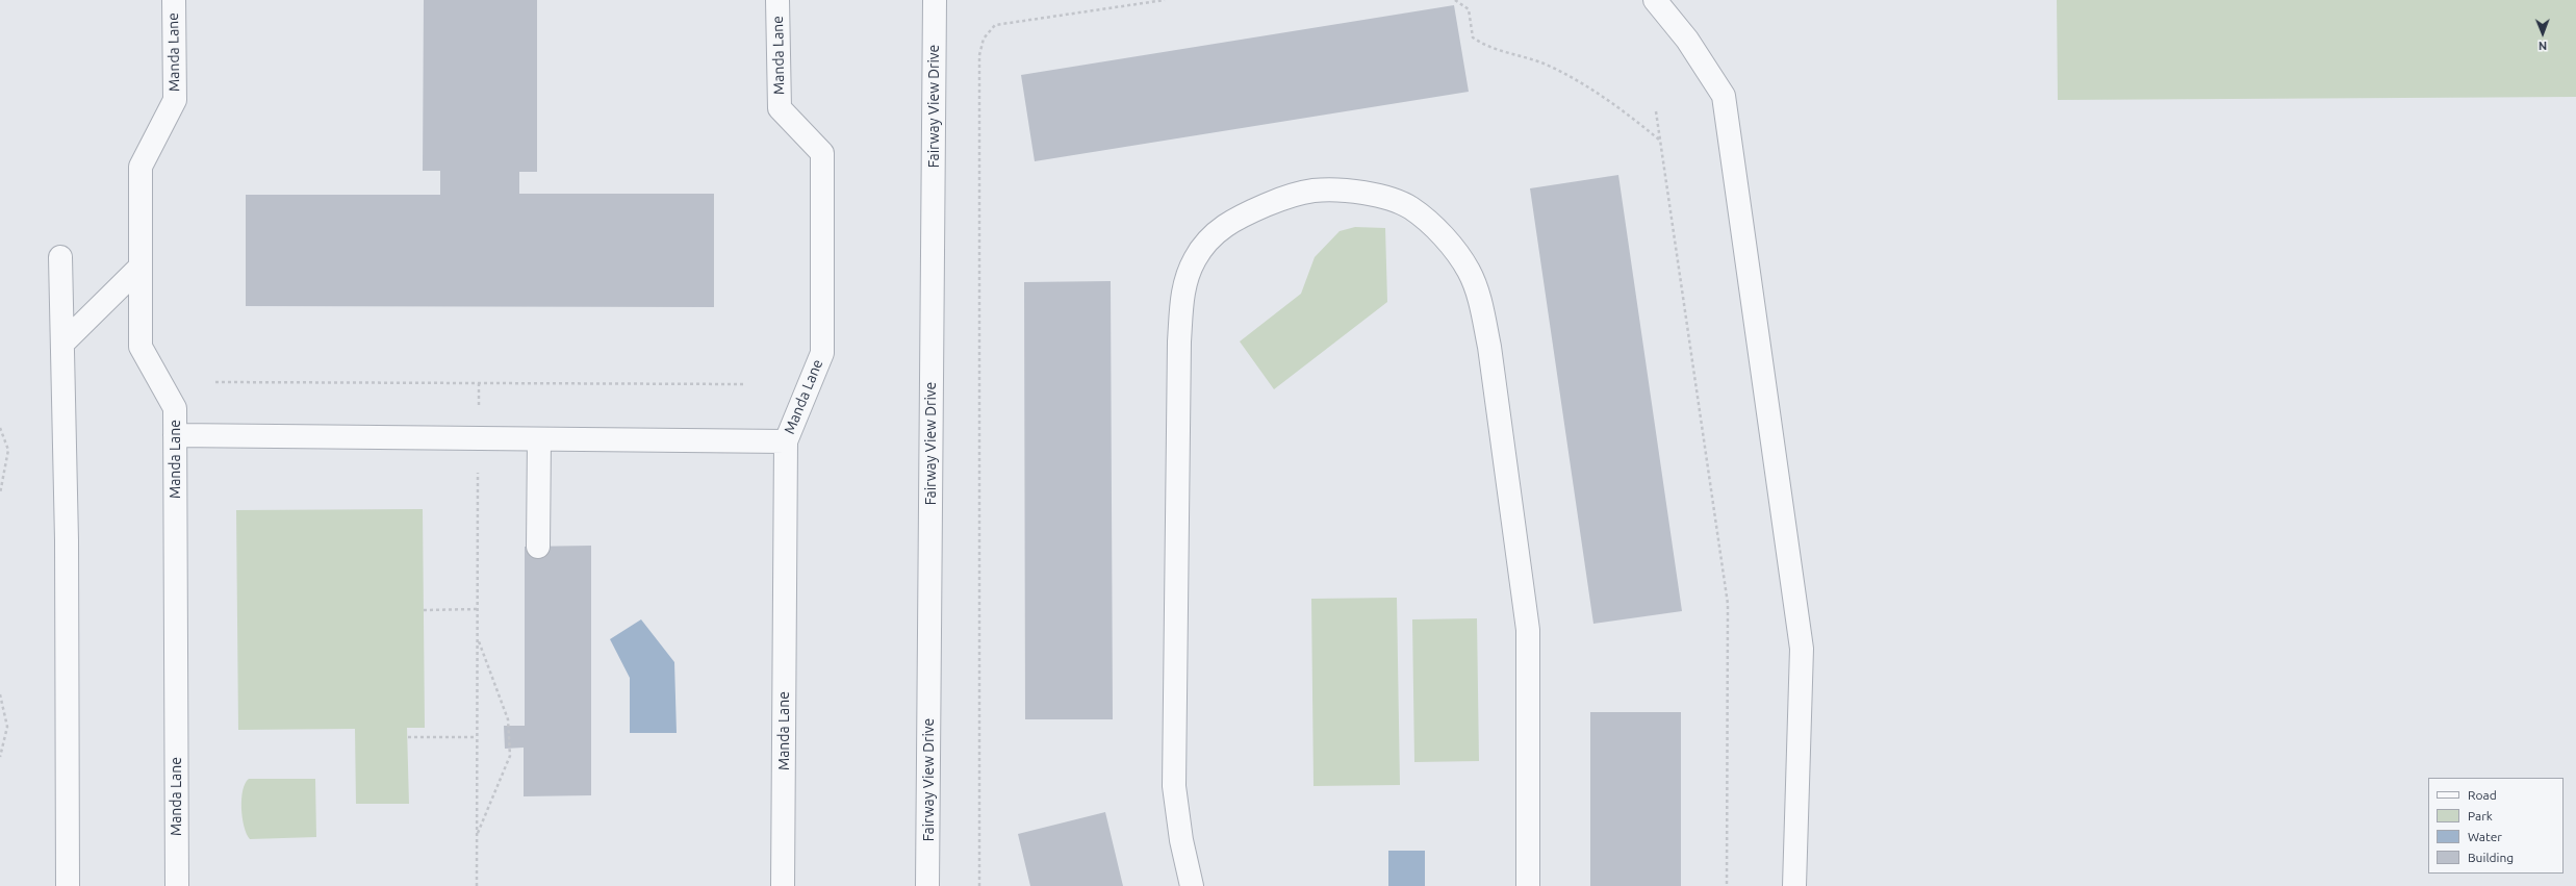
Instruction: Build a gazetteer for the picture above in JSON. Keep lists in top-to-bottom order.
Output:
{
  "streets": {
    "street": ["Manda Lane", "Fairway View Drive"]
  },
  "legend": [
    "Road",
    "Park",
    "Water",
    "Building"
  ],
  "north": "bottom"
}
